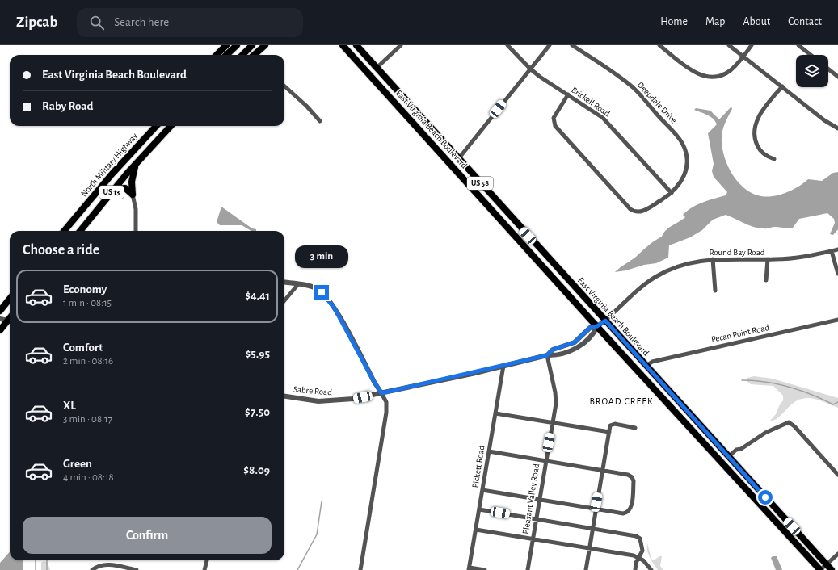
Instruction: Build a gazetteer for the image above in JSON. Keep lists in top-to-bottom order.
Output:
{
  "streets": {
    "main road": [
      "East Virginia Beach Boulevard",
      "North Military Highway",
      "US 58",
      "US 13"
    ],
    "street": [
      "Brickell Road",
      "Deepdale Drive",
      "Round Bay Road",
      "Pecan Point Road",
      "Sabre Road",
      "Pickett Road",
      "Pleasant Valley Road"
    ]
  },
  "crossings": [
    ["Brickell Road", "Deepdale Drive"],
    ["East Virginia Beach Boulevard", "Round Bay Road"],
    ["East Virginia Beach Boulevard", "Pecan Point Road"],
    ["Round Bay Road", "Sabre Road"],
    ["Round Bay Road", "Pickett Road"],
    ["Round Bay Road", "Pleasant Valley Road"],
    ["Sabre Road", "Pickett Road"]
  ],
  "districts": ["BROAD CREEK"],
  "page": {
    "header": "Zipcab",
    "search": "Search here",
    "nav": [
      "Home",
      "Map",
      "About",
      "Contact"
    ],
    "banner": ["East Virginia Beach Boulevard", "Raby Road"],
    "heading": "Choose a ride",
    "bubble": "3 min",
    "list": [
      {
        "name": "Economy",
        "note": "1 min · 08:15",
        "value": "$4.41"
      },
      {
        "name": "Comfort",
        "note": "2 min · 08:16",
        "value": "$5.95"
      },
      {
        "name": "XL",
        "note": "3 min · 08:17",
        "value": "$7.50"
      },
      {
        "name": "Green",
        "note": "4 min · 08:18",
        "value": "$8.09"
      }
    ],
    "buttons": "Confirm"
  }
}
